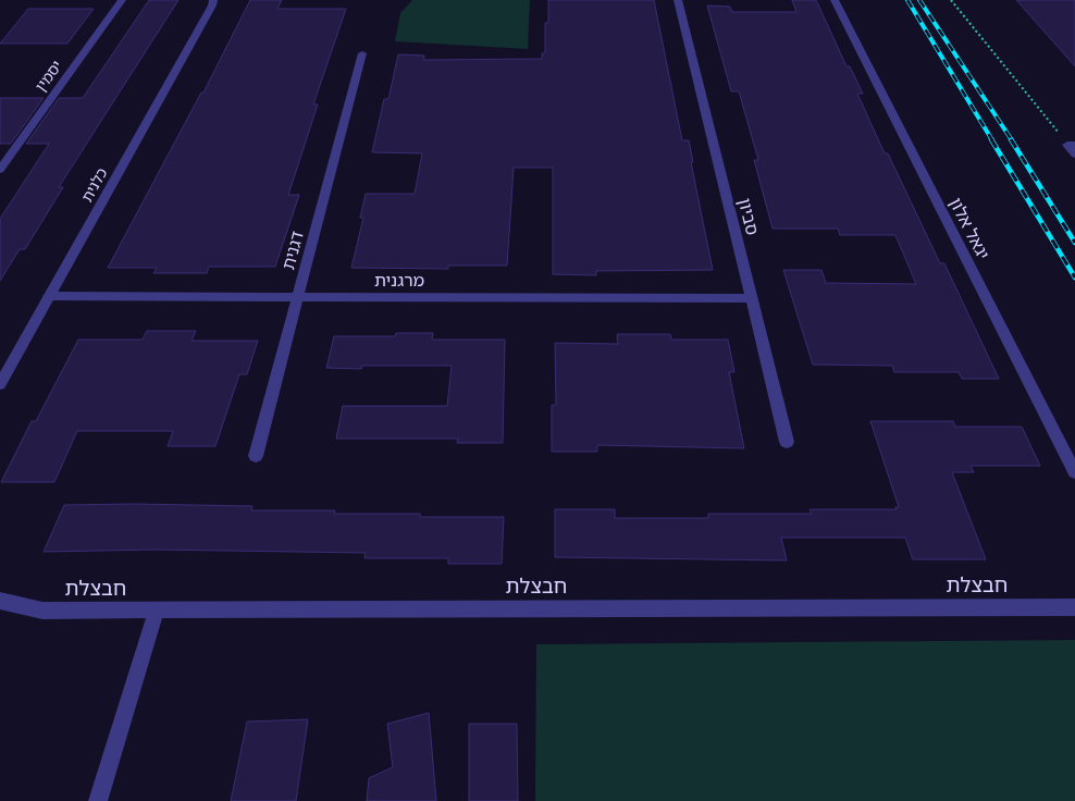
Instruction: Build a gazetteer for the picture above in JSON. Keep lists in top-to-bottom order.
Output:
{
  "streets": {
    "street": [
      "יסמין",
      "כלנית",
      "סביון",
      "יגאל אלון",
      "דגנית",
      "מרגנית",
      "חבצלת"
    ]
  },
  "crossings": [
    ["כלנית", "מרגנית"],
    ["סביון", "מרגנית"],
    ["דגנית", "מרגנית"]
  ]
}
